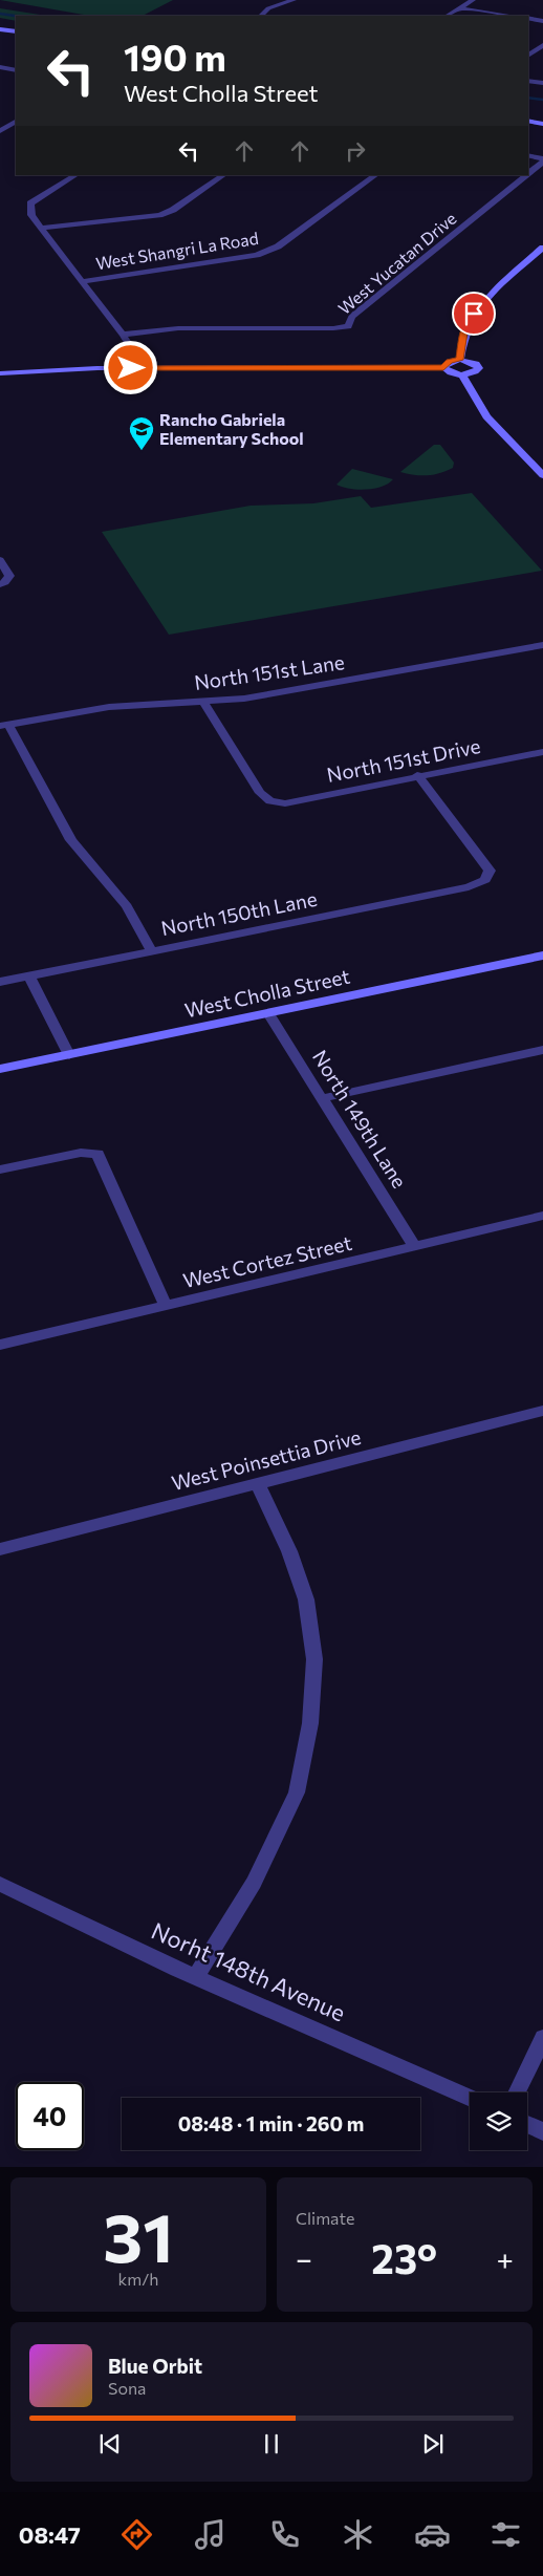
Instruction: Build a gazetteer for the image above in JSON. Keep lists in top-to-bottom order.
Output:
{
  "streets": {
    "street": [
      "West Shangri La Road",
      "West Yucatan Drive",
      "North 151st Lane",
      "North 151st Drive",
      "North 150th Lane",
      "West Cholla Street",
      "North 149th Lane",
      "West Cortez Street",
      "West Poinsettia Drive",
      "Norht 148th Avenue"
    ]
  },
  "crossings": [
    ["North 151st Lane", "North 151st Drive"],
    ["North 151st Drive", "North 150th Lane"],
    ["West Cholla Street", "North 149th Lane"],
    ["North 149th Lane", "West Cortez Street"]
  ],
  "places": {
    "school or university": ["Rancho Gabriela Elementary School"]
  },
  "page": {
    "turn": ["190 m", "West Cholla Street"],
    "limit": "40",
    "trip": "08:48 · 1 min · 260 m",
    "tile": [
      ["31", "km/h"],
      "Climate"
    ],
    "heat": ["−", "23°", "+"],
    "song": ["Blue Orbit", "Sona"],
    "tabs": "08:47"
  }
}
